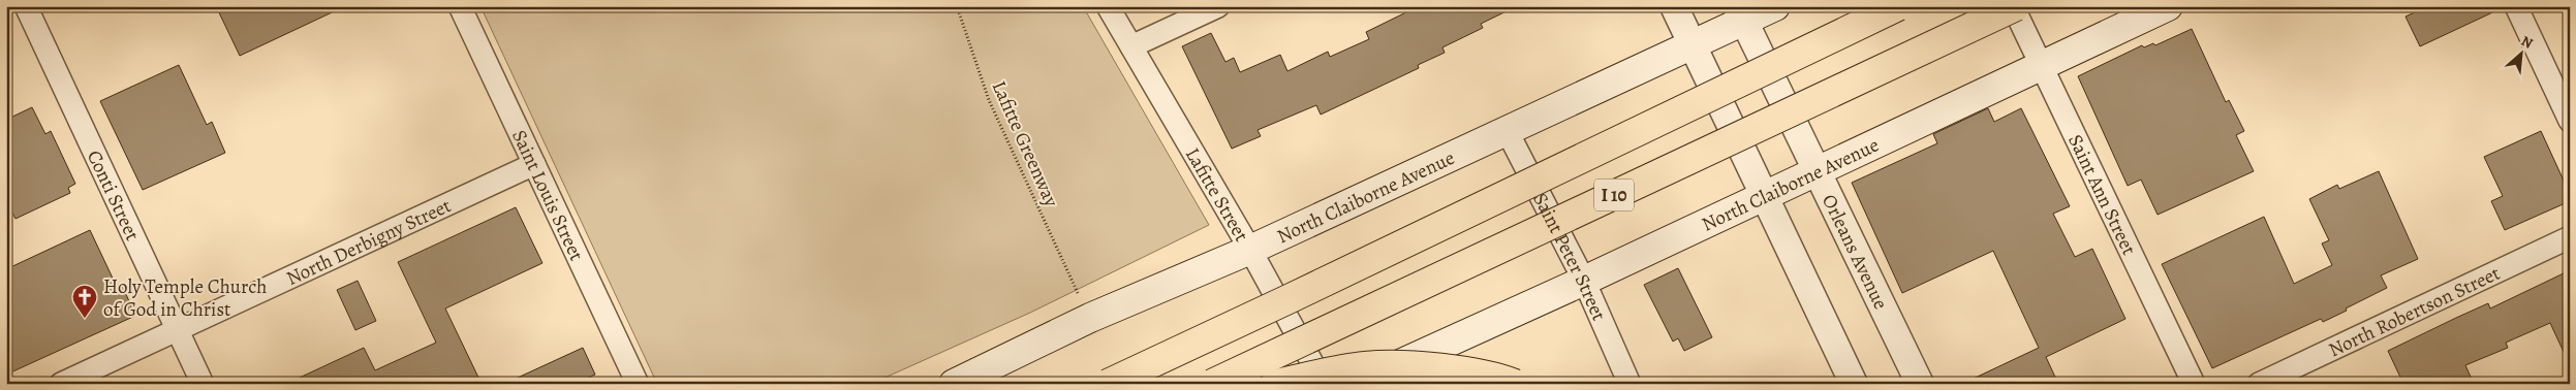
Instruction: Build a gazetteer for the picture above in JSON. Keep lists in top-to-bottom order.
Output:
{
  "streets": {
    "highway": ["I 10"],
    "main road": ["North Claiborne Avenue"],
    "street": [
      "Lafitte Street",
      "Conti Street",
      "Saint Louis Street",
      "Saint Ann Street",
      "North Derbigny Street",
      "Orleans Avenue",
      "Saint Peter Street",
      "North Robertson Street"
    ],
    "path": ["Lafitte Greenway"]
  },
  "crossings": [
    ["North Claiborne Avenue", "Lafitte Street"],
    ["North Claiborne Avenue", "Saint Ann Street"],
    ["North Claiborne Avenue", "Orleans Avenue"],
    ["North Claiborne Avenue", "Saint Peter Street"],
    ["Conti Street", "North Derbigny Street"],
    ["Saint Louis Street", "North Derbigny Street"],
    ["I 10", "Saint Ann Street"]
  ],
  "places": {
    "church": ["Holy Temple Church of God in Christ"]
  },
  "north": "top right"
}
